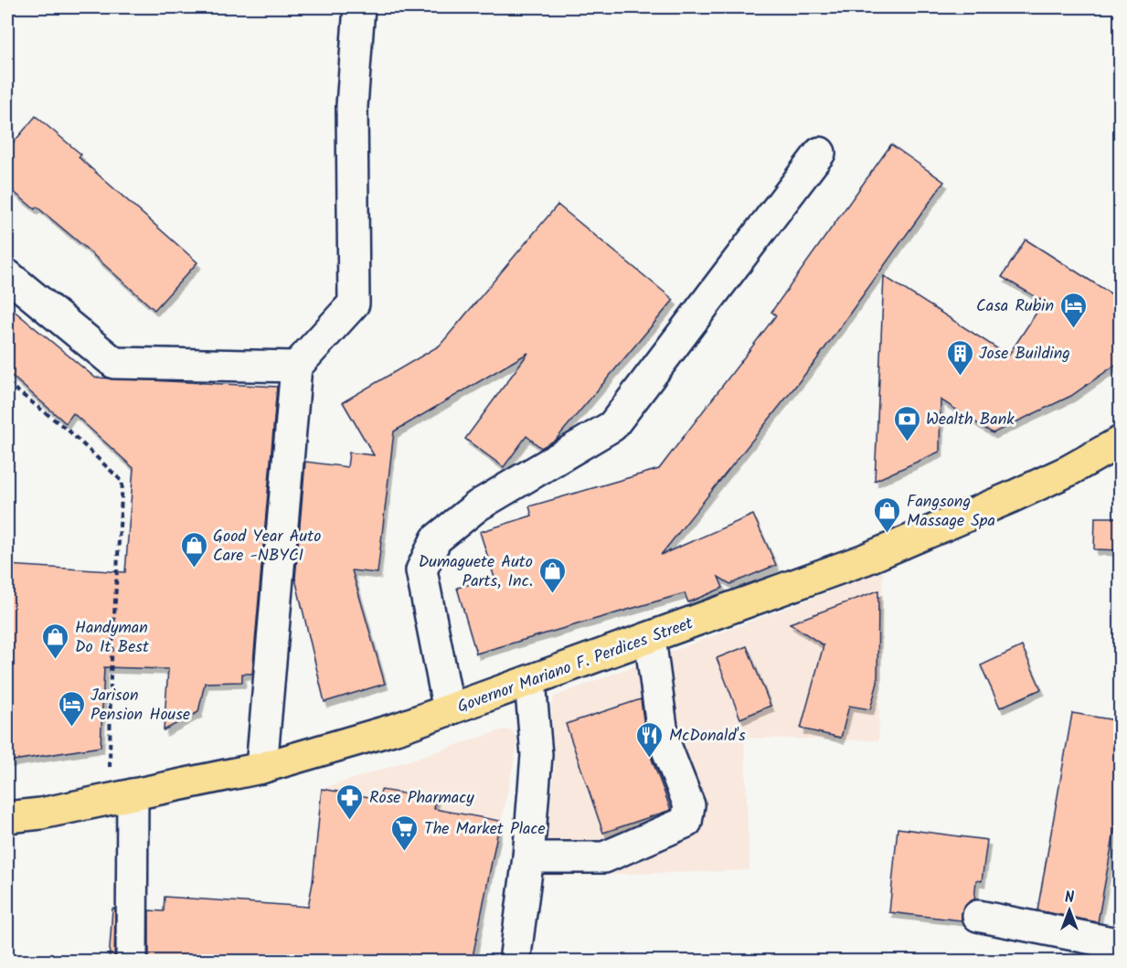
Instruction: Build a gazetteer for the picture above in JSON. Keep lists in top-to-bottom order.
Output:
{
  "streets": {
    "main road": ["Governor Mariano F. Perdices Street"]
  },
  "places": {
    "hotel": ["Casa Rubin", "Jarison Pension House"],
    "building": ["Jose Building"],
    "bank": ["Wealth Bank"],
    "shop": [
      "Fangsong Massage Spa",
      "Good Year Auto Care -NBYCI",
      "Dumaguete Auto Parts, Inc.",
      "Handyman Do It Best"
    ],
    "restaurant": ["McDonald's"],
    "pharmacy": ["Rose Pharmacy"],
    "supermarket": ["The Market Place"]
  },
  "north": "top"
}
